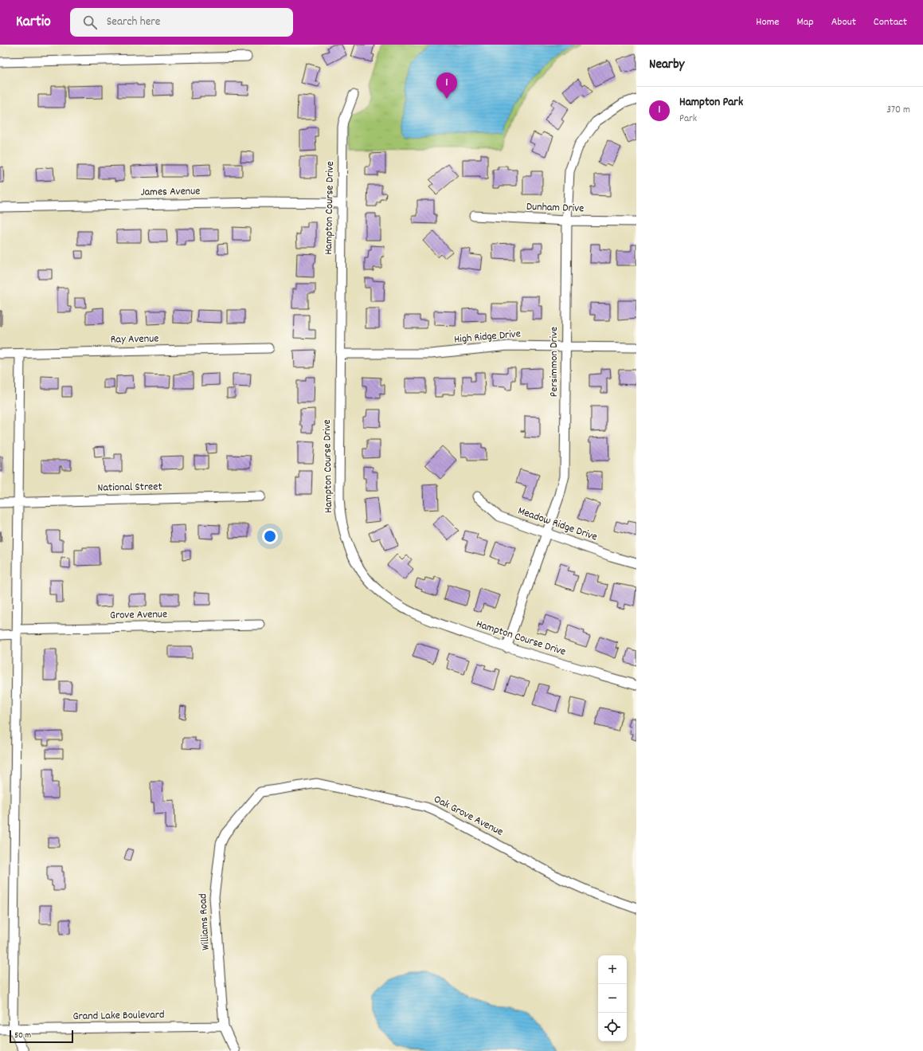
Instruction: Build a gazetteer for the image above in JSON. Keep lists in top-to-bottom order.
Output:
{
  "streets": {
    "street": [
      "James Avenue",
      "Hampton Course Drive",
      "Dunham Drive",
      "High Ridge Drive",
      "Ray Avenue",
      "Persimmon Drive",
      "National Street",
      "Meadow Ridge Drive",
      "Grove Avenue",
      "Oak Grove Avenue",
      "Williams Road",
      "Grand Lake Boulevard"
    ]
  },
  "crossings": [
    ["James Avenue", "Hampton Course Drive"],
    ["Hampton Course Drive", "High Ridge Drive"],
    ["Hampton Course Drive", "Persimmon Drive"],
    ["Dunham Drive", "Persimmon Drive"],
    ["High Ridge Drive", "Persimmon Drive"],
    ["Persimmon Drive", "Meadow Ridge Drive"],
    ["Oak Grove Avenue", "Williams Road"],
    ["Williams Road", "Grand Lake Boulevard"]
  ],
  "scale_bar": "50 m",
  "page": {
    "header": "Kartio",
    "search": "Search here",
    "nav": [
      "Home",
      "Map",
      "About",
      "Contact"
    ],
    "heading": "Nearby",
    "pins": "1",
    "list": [
      {
        "mark": "1",
        "name": "Hampton Park",
        "note": "Park",
        "value": "370 m"
      }
    ],
    "map_buttons": ["+", "−"],
    "scale": "50 m"
  }
}
